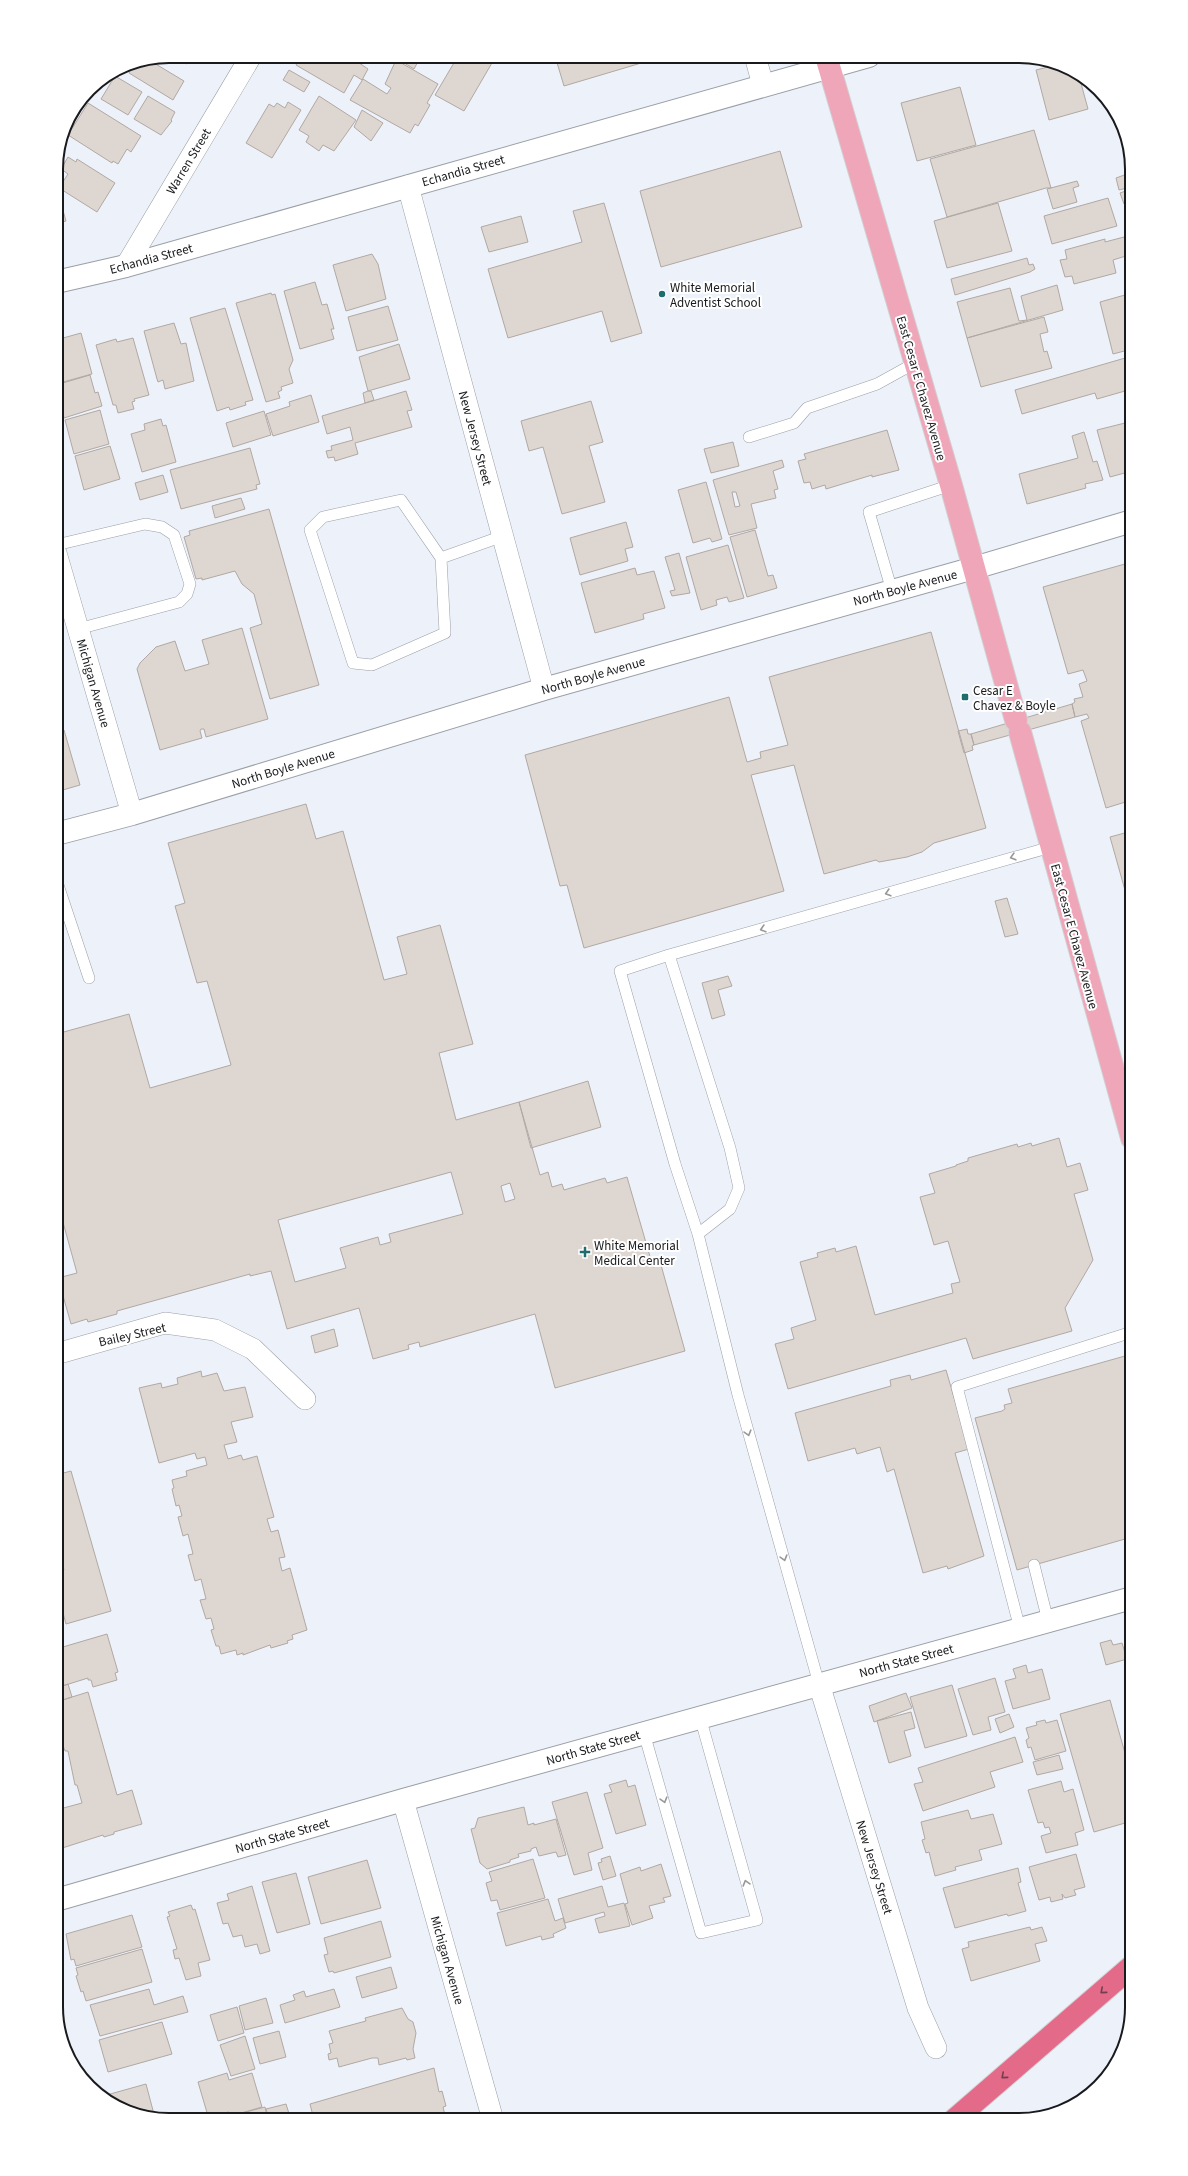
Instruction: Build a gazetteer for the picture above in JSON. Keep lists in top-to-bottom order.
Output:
{
  "streets": {
    "main road": ["East Cesar E Chavez Avenue"],
    "street": [
      "Warren Street",
      "Echandia Street",
      "New Jersey Street",
      "North Boyle Avenue",
      "Michigan Avenue",
      "Bailey Street",
      "North State Street"
    ]
  },
  "crossings": [
    ["Warren Street", "Echandia Street"],
    ["Echandia Street", "New Jersey Street"],
    ["East Cesar E Chavez Avenue", "North Boyle Avenue"],
    ["New Jersey Street", "North Boyle Avenue"],
    ["New Jersey Street", "North State Street"],
    ["North Boyle Avenue", "Michigan Avenue"],
    ["Michigan Avenue", "North State Street"]
  ],
  "places": {
    "other": ["White Memorial Adventist School"],
    "transit": ["Cesar E Chavez & Boyle"],
    "health": ["White Memorial Medical Center"]
  }
}
